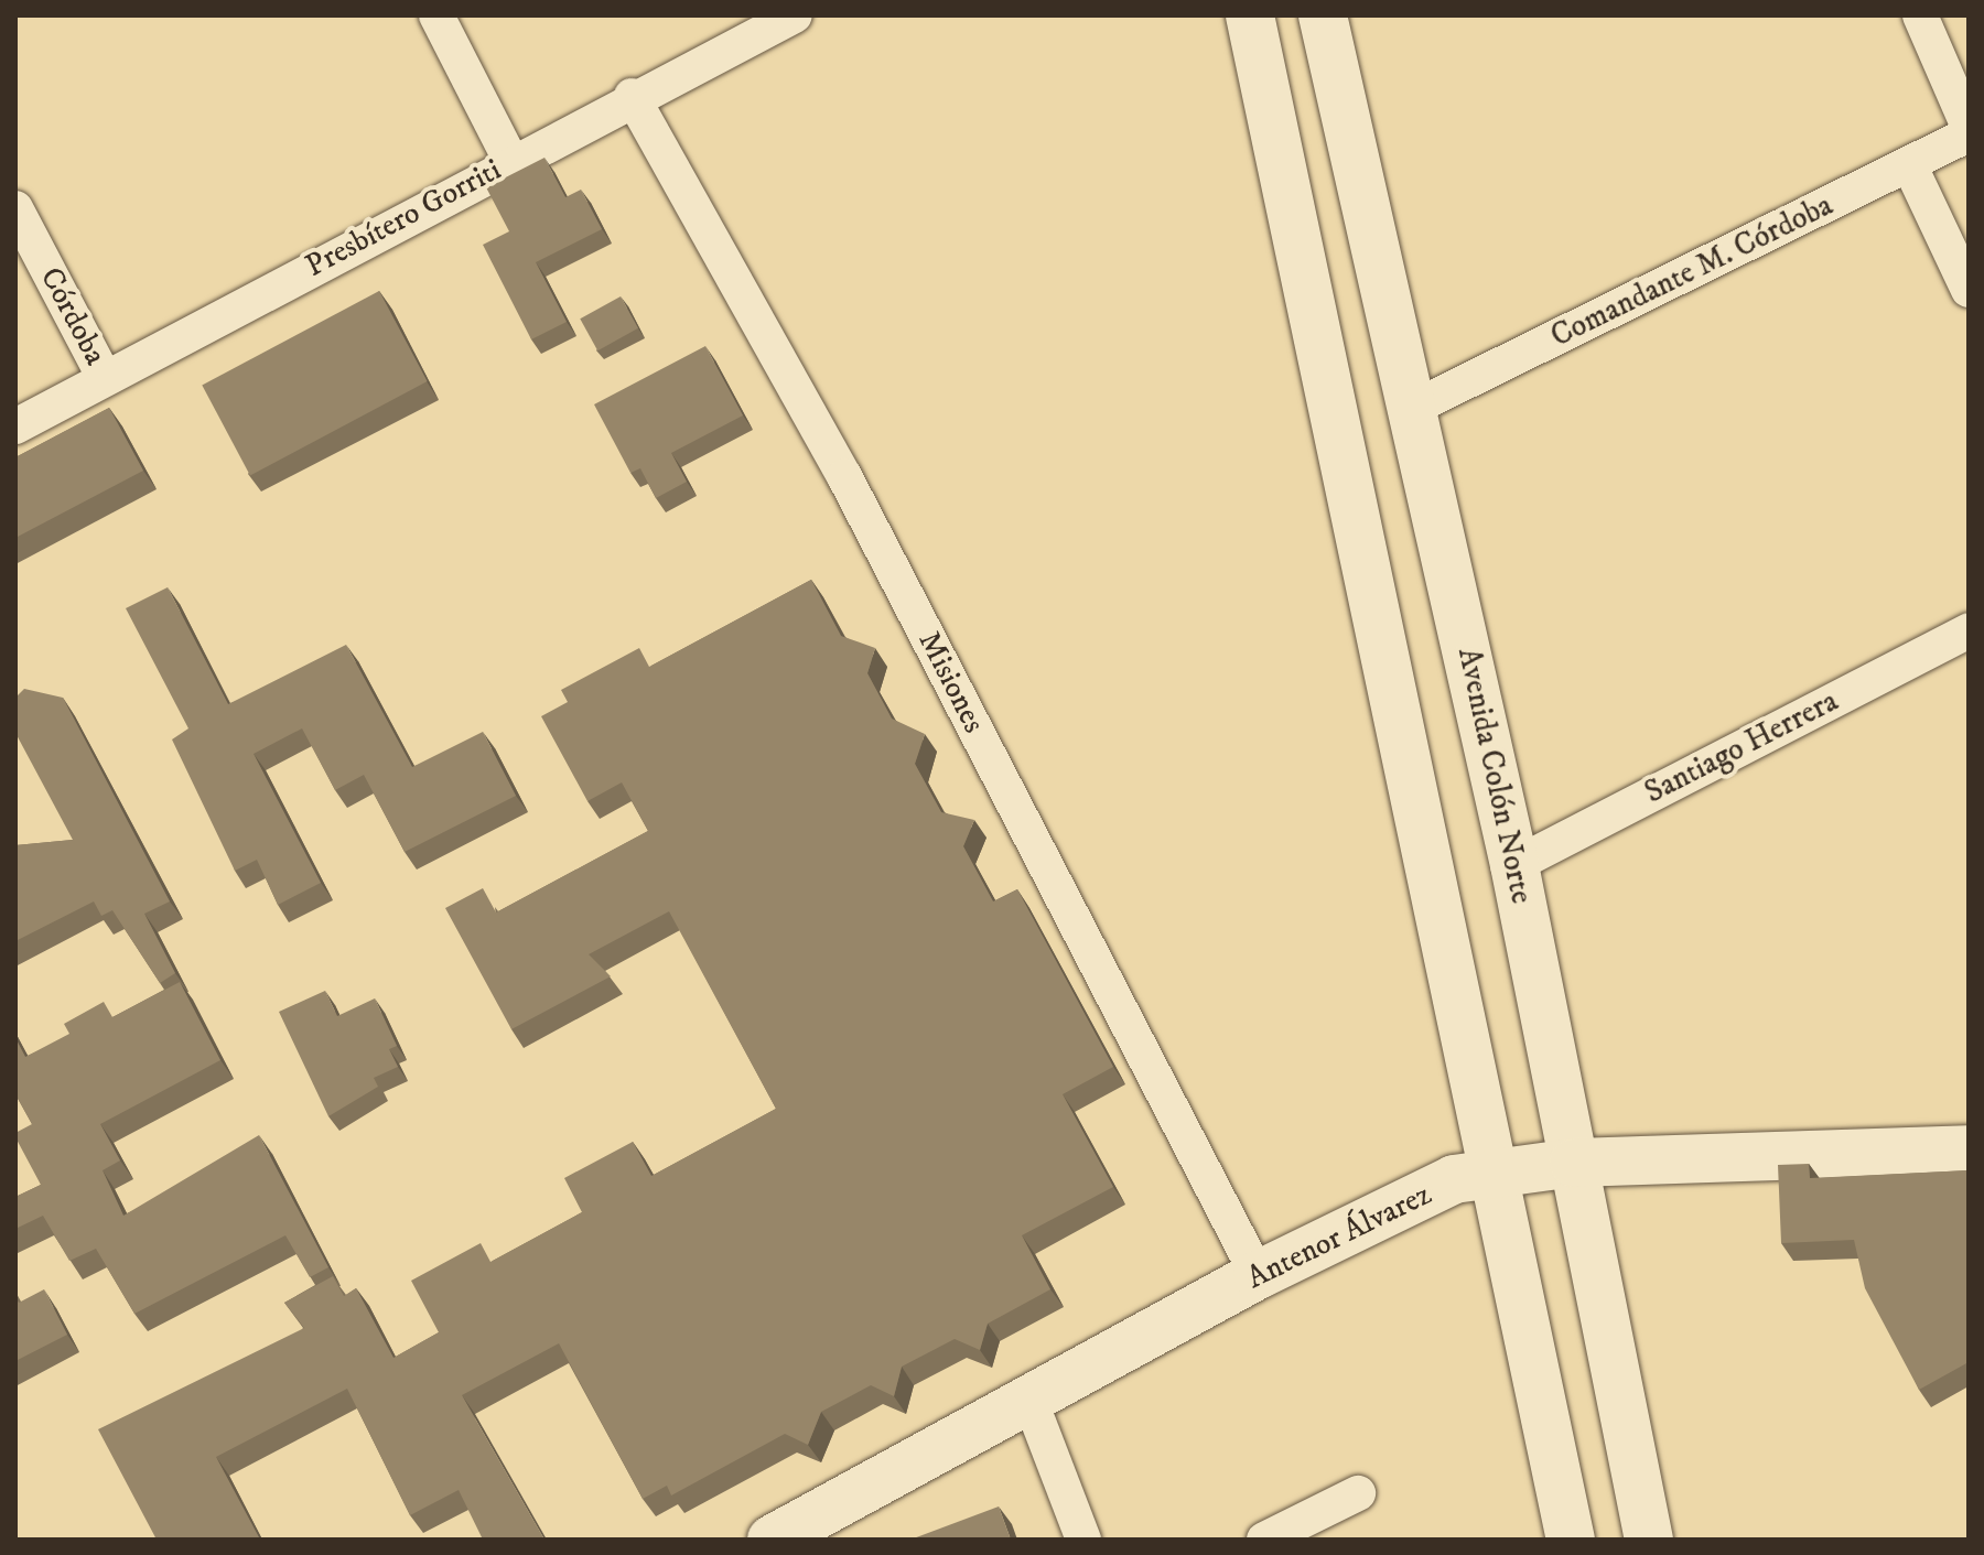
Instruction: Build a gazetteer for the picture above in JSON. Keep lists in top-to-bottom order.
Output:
{
  "streets": {
    "main road": ["Avenida Colón Norte", "Antenor Álvarez"],
    "street": [
      "Presbítero Gorriti",
      "Comandante M. Córdoba",
      "Córdoba",
      "Misiones",
      "Santiago Herrera"
    ]
  },
  "crossings": [
    ["Presbítero Gorriti", "Córdoba"],
    ["Presbítero Gorriti", "Misiones"],
    ["Comandante M. Córdoba", "Avenida Colón Norte"],
    ["Misiones", "Antenor Álvarez"],
    ["Santiago Herrera", "Avenida Colón Norte"],
    ["Avenida Colón Norte", "Antenor Álvarez"]
  ]
}
